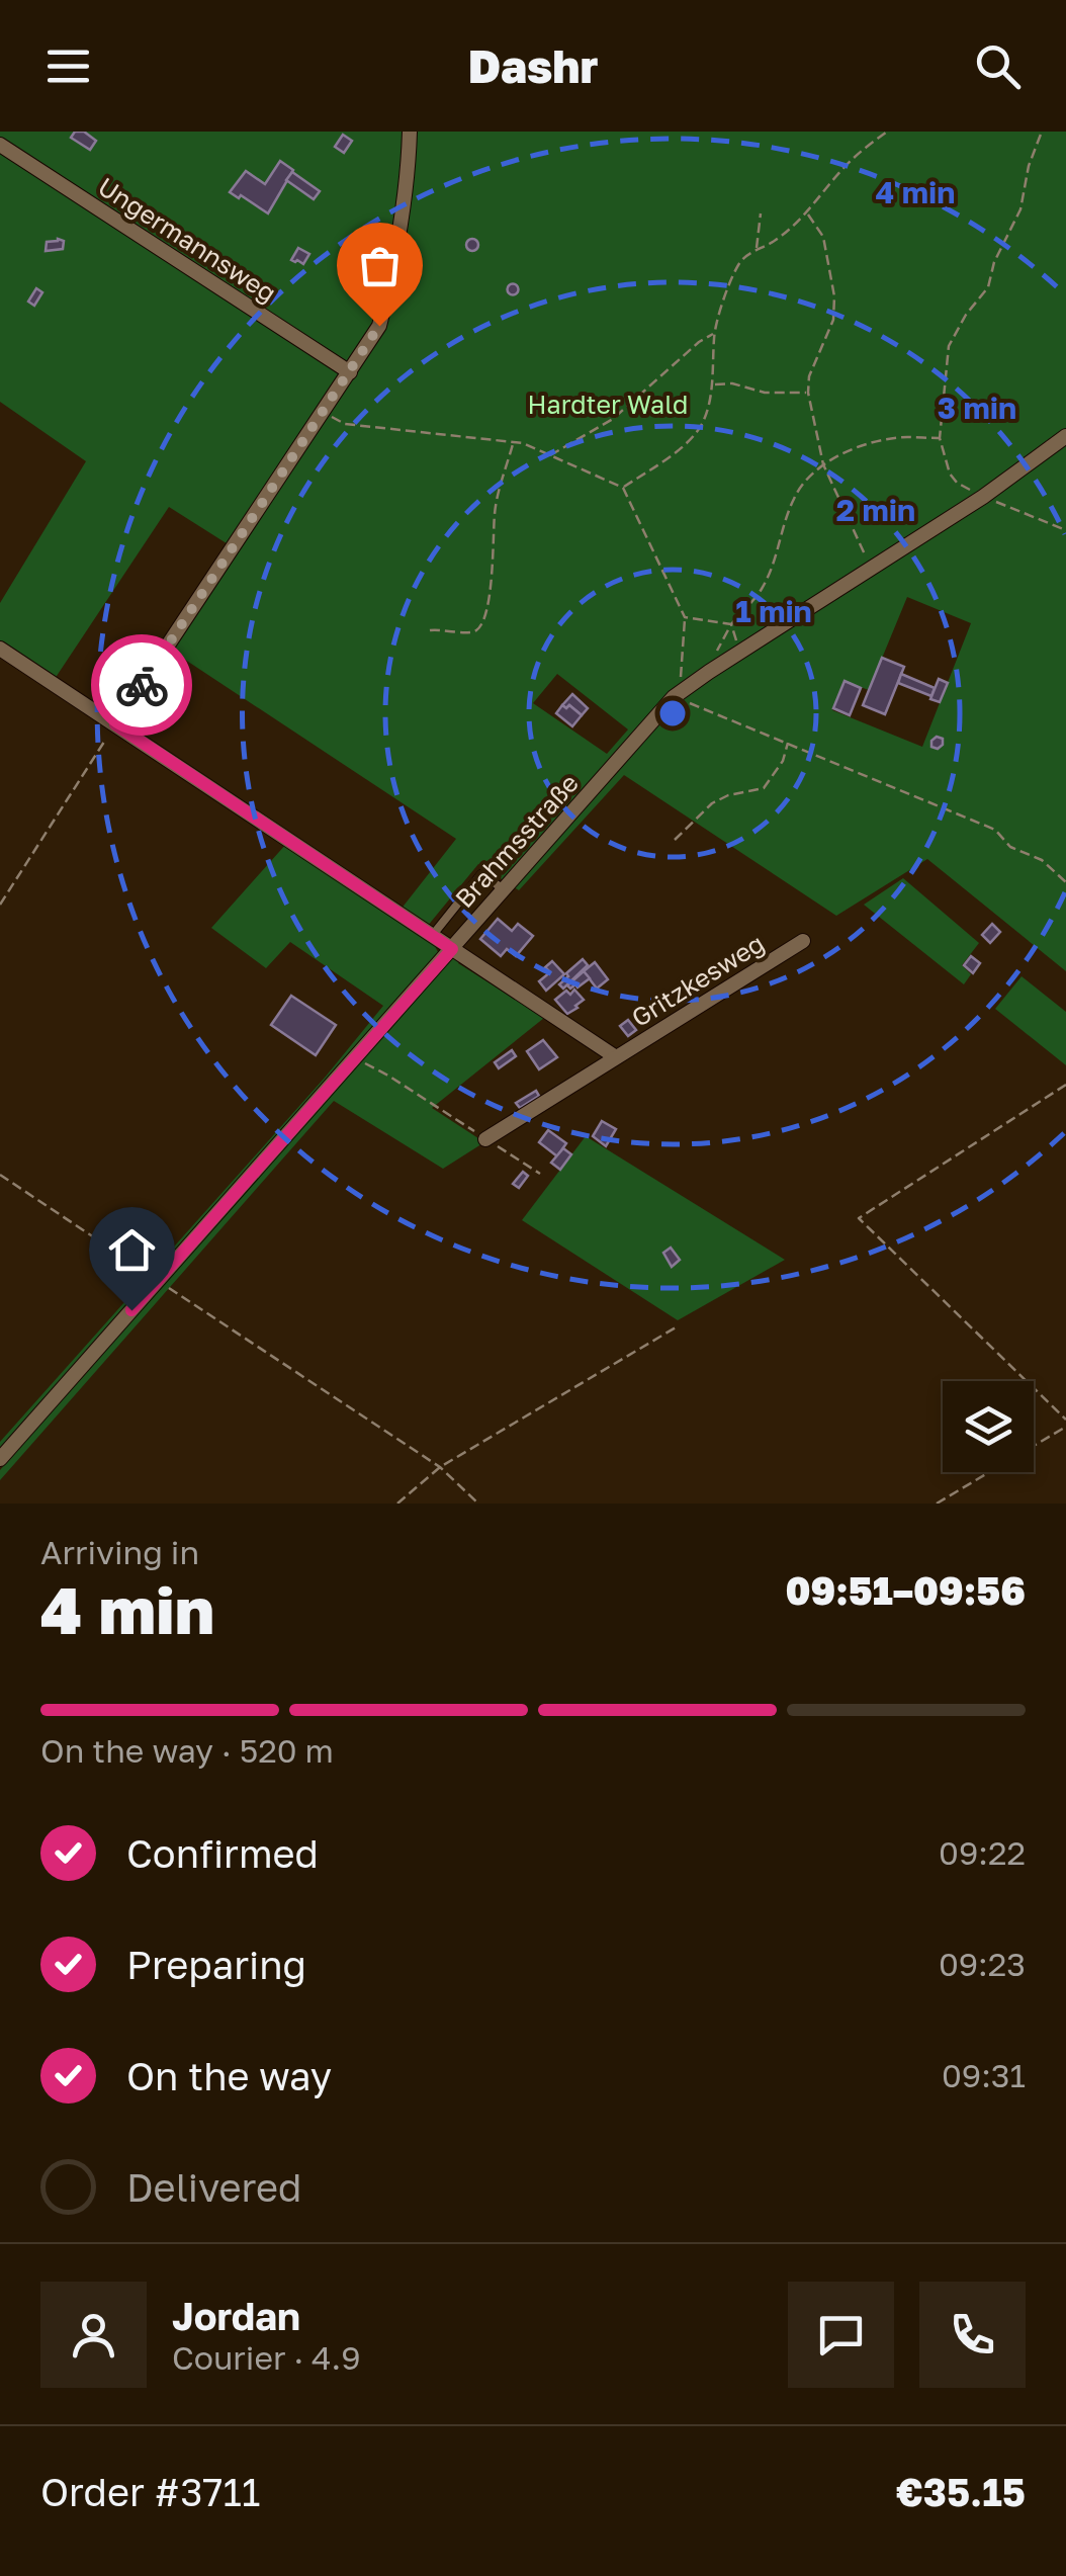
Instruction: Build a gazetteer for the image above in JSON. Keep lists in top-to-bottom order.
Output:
{
  "streets": {
    "street": ["Ungermannsweg", "Brahmsstraße", "Gritzkesweg"]
  },
  "crossings": [
    ["Brahmsstraße", "Gritzkesweg"]
  ],
  "parks": ["Hardter Wald"],
  "page": {
    "header": "Dashr",
    "heading": ["4 min", "Arriving in", "09:51–09:56"],
    "panel": [
      "Jordan",
      "Courier · 4.9",
      "Order #3711",
      "€35.15"
    ],
    "bar": "On the way · 520 m",
    "list": [
      ["Confirmed", "09:22"],
      ["Preparing", "09:23"],
      ["On the way", "09:31"],
      "Delivered"
    ]
  },
  "rings": [
    "4 min",
    "3 min",
    "2 min",
    "1 min"
  ]
}
